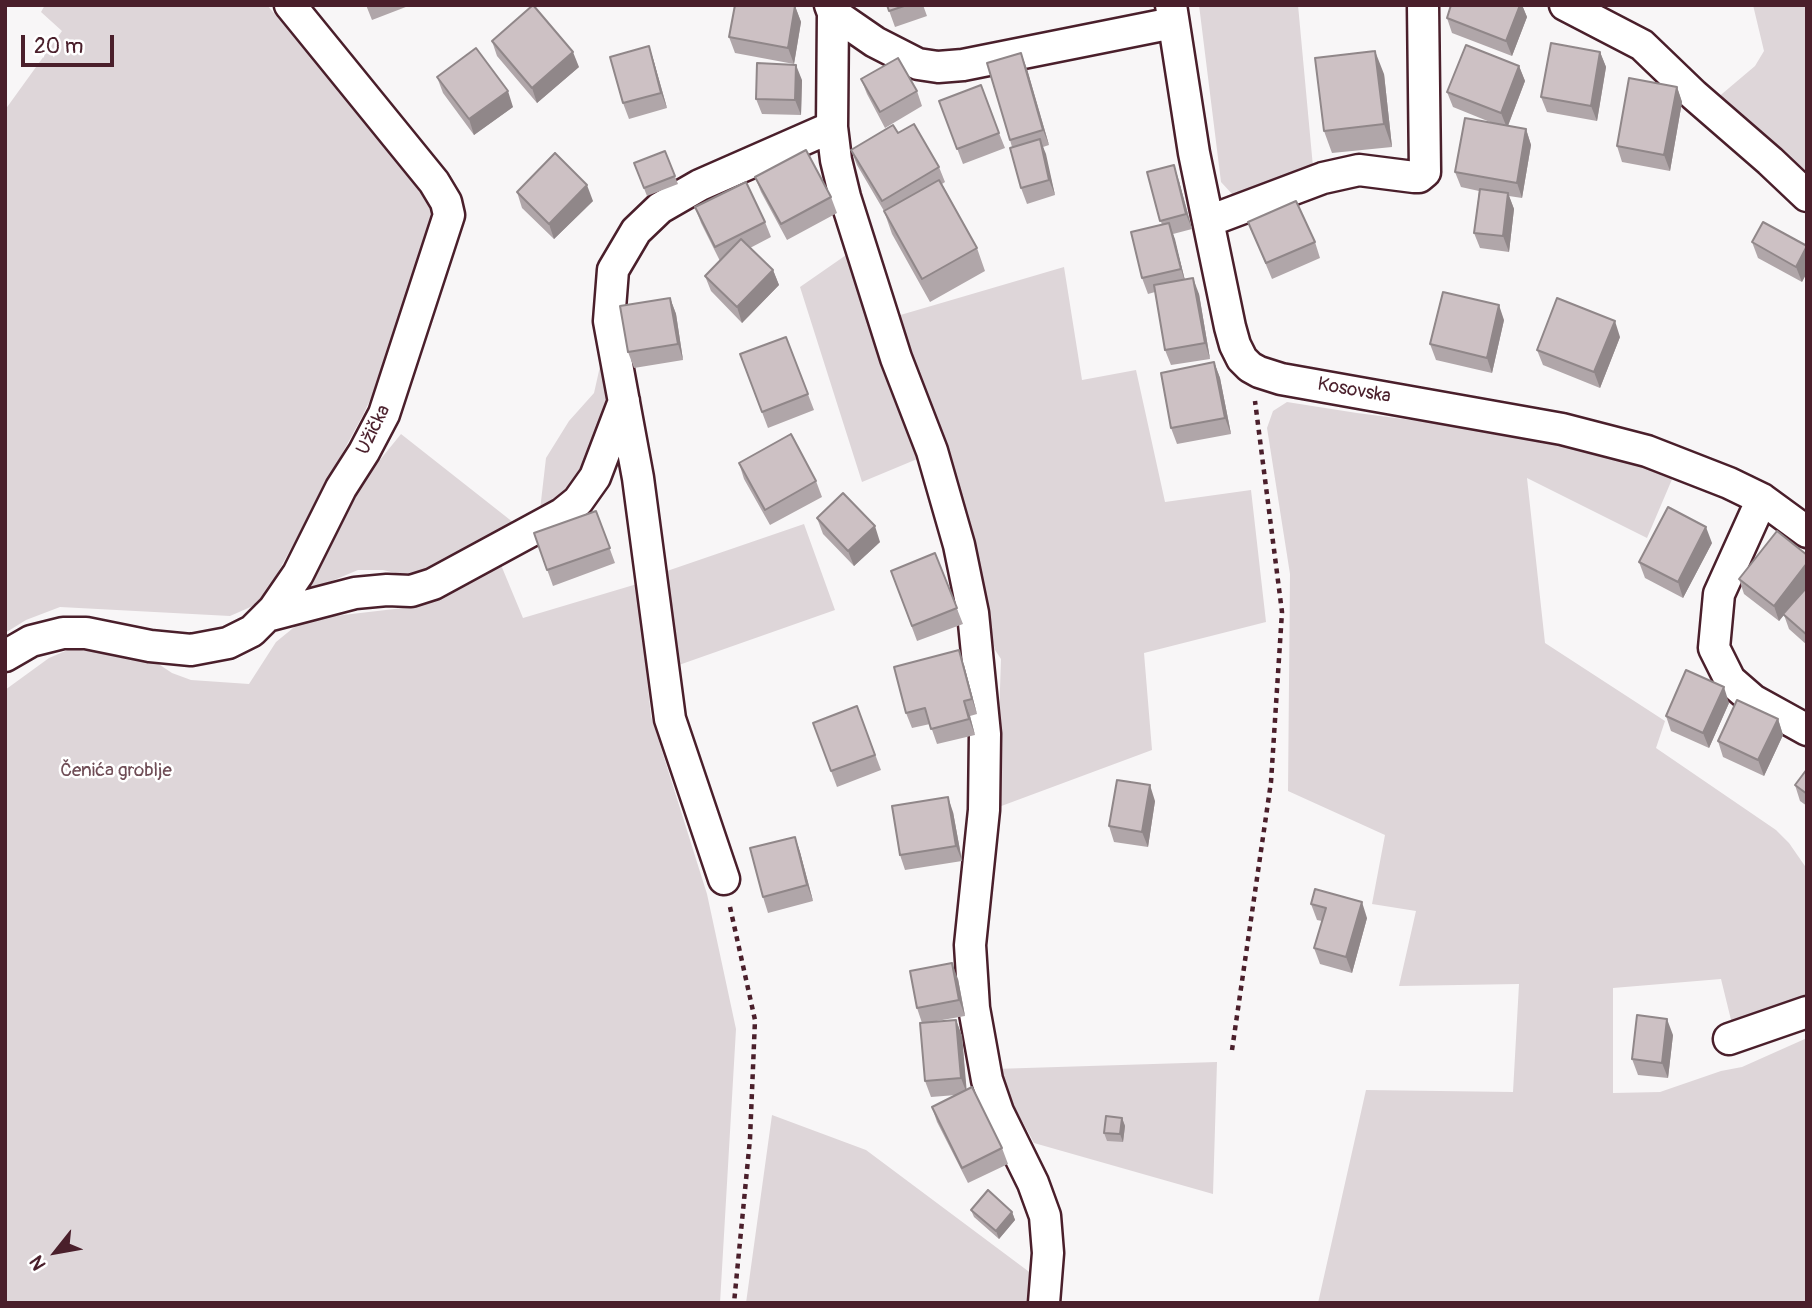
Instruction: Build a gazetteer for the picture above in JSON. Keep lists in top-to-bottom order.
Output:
{
  "streets": {
    "street": ["Kosovska", "Užička"]
  },
  "parks": ["Čenića groblje"],
  "scale_bar": "20 m",
  "north": "bottom left"
}
